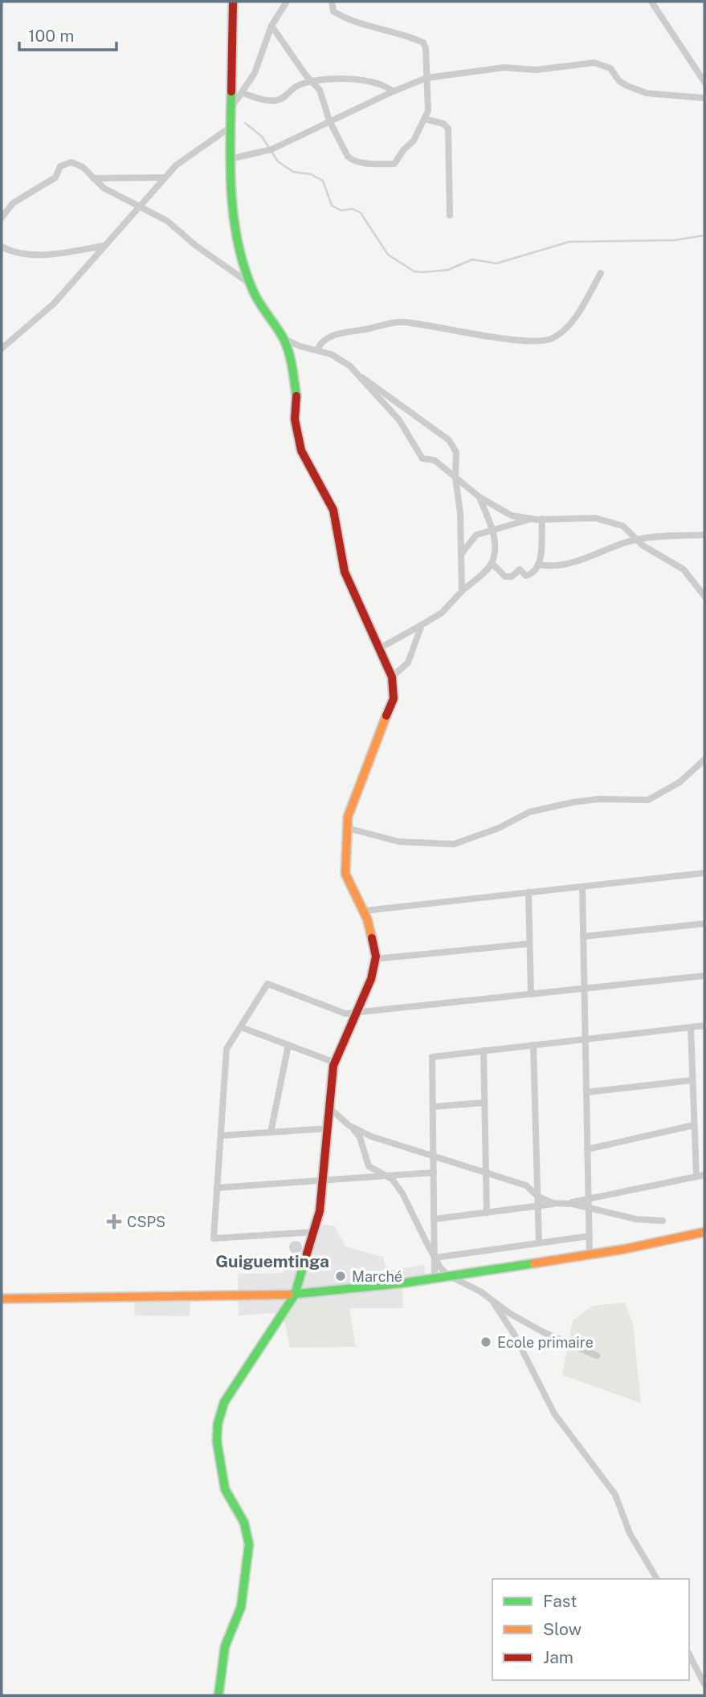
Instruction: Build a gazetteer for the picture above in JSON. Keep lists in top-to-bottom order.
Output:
{
  "districts": ["Guiguemtinga"],
  "places": {
    "health": ["CSPS"],
    "other": ["Marché", "Ecole primaire"]
  },
  "legend": ["Fast", "Slow", "Jam"],
  "scale_bar": "100 m"
}
